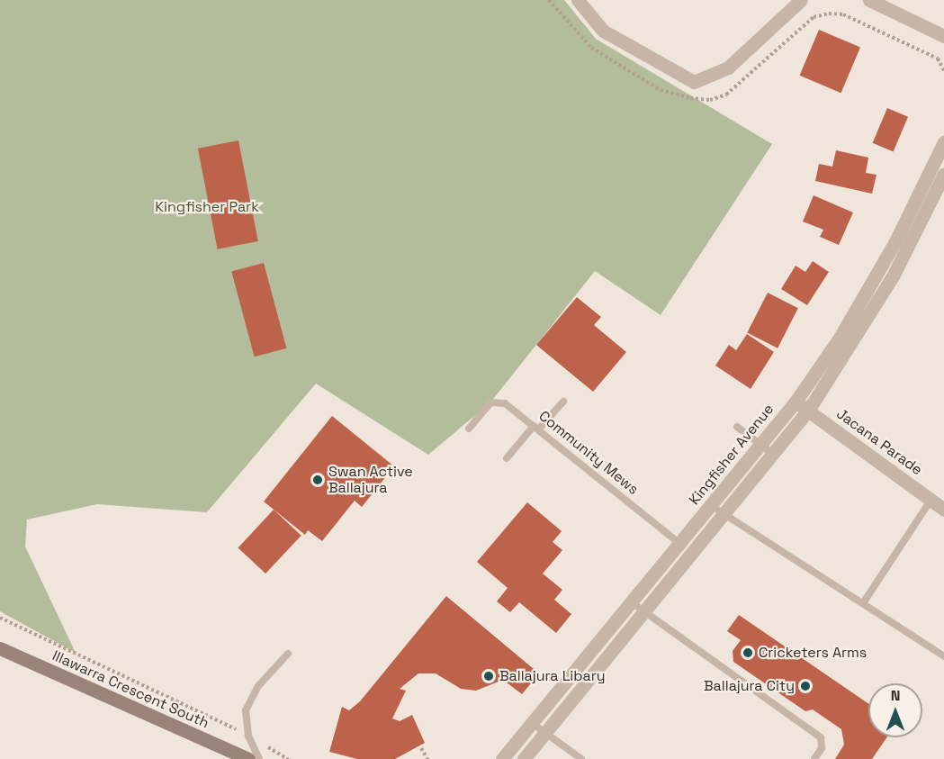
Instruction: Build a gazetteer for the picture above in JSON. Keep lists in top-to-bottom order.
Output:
{
  "streets": {
    "main road": ["Illawarra Crescent South"],
    "street": ["Jacana Parade", "Kingfisher Avenue"],
    "lane": ["Community Mews"]
  },
  "crossings": [
    ["Jacana Parade", "Kingfisher Avenue"],
    ["Community Mews", "Kingfisher Avenue"]
  ],
  "parks": ["Kingfisher Park"],
  "places": [
    "Swan Active Ballajura",
    "Cricketers Arms",
    "Ballajura Libary",
    "Ballajura City"
  ],
  "north": "top"
}
